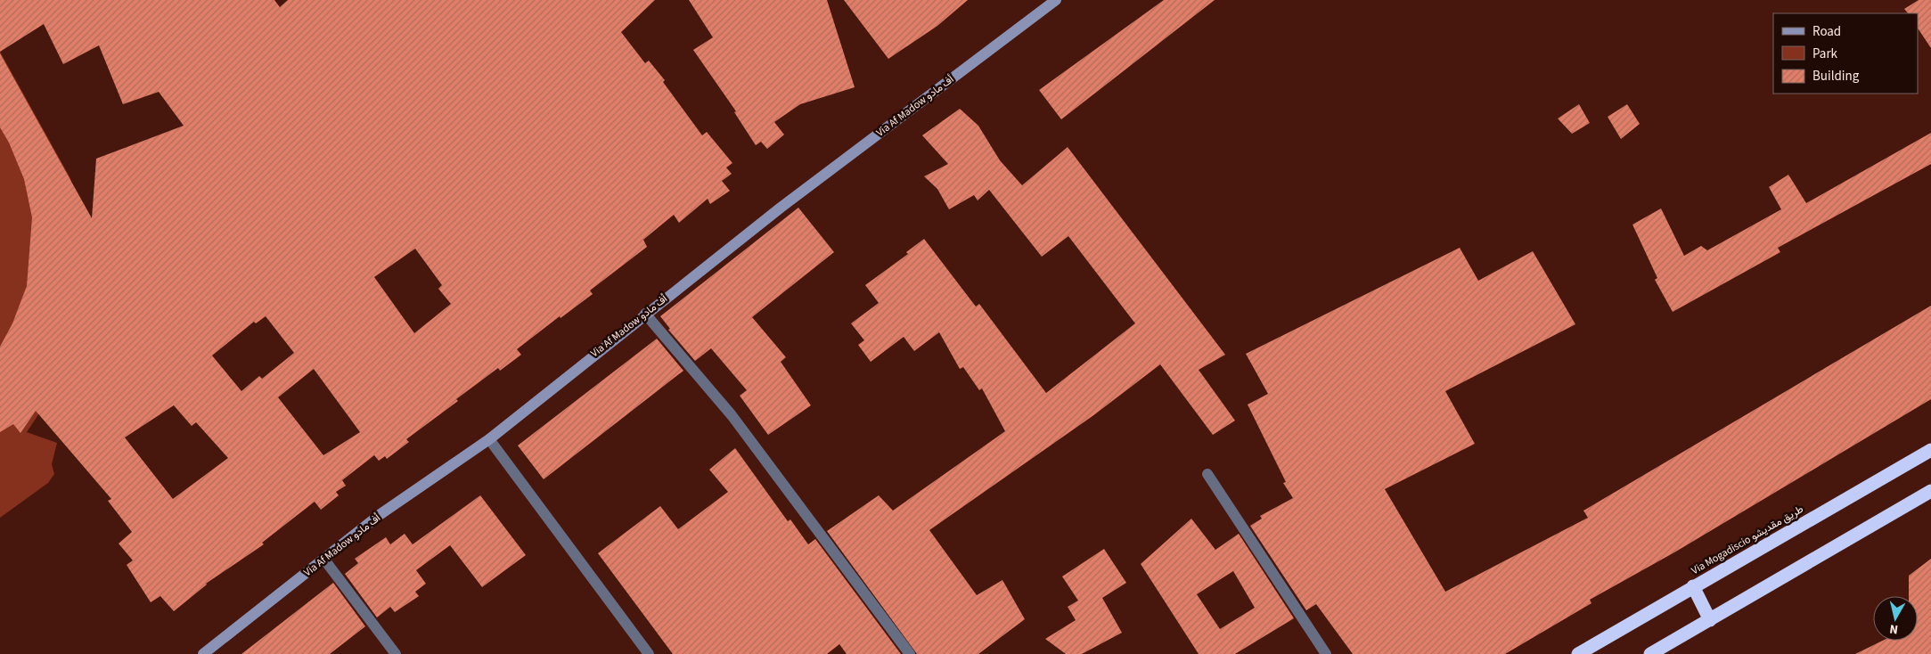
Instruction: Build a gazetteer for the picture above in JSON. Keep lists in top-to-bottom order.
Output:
{
  "streets": {
    "highway": ["Via Mogadiscio طريق مقديشو"],
    "street": ["Via Af Madow أف مادو"]
  },
  "legend": ["Road", "Park", "Building"],
  "north": "bottom"
}
